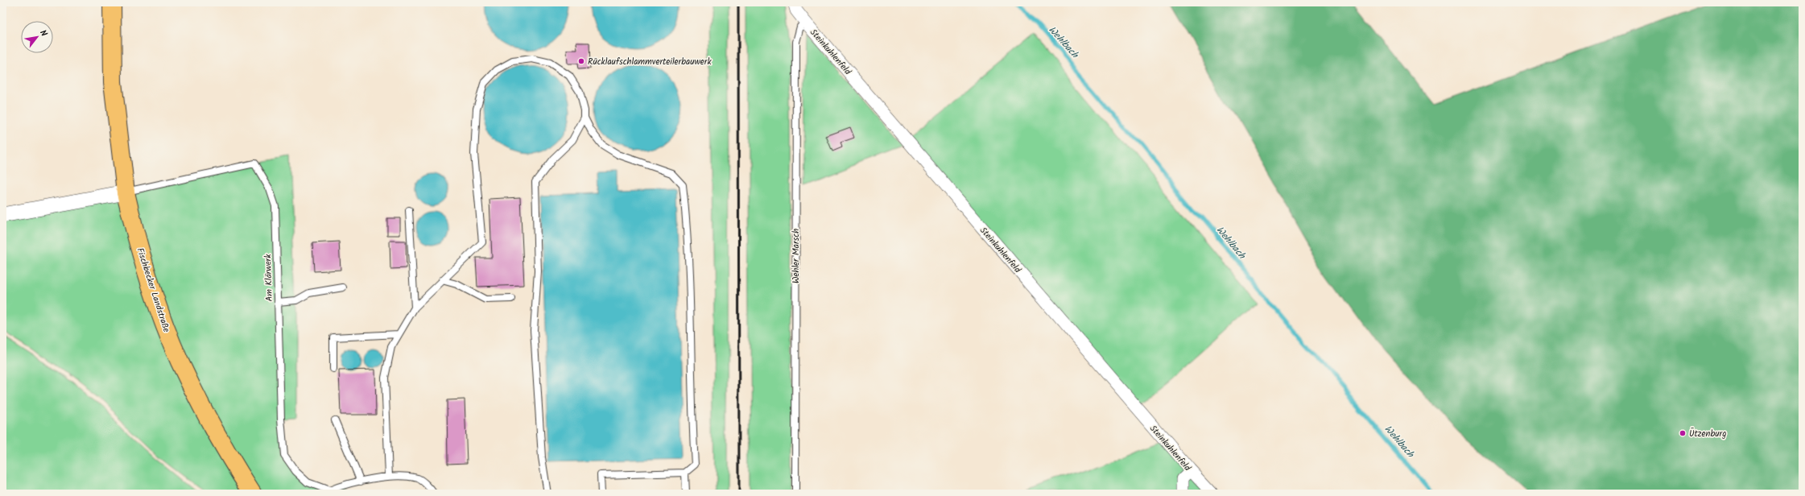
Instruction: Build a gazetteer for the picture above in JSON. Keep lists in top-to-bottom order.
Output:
{
  "streets": {
    "main road": ["Fischbecker Landstraße"],
    "street": ["Steinkuhlenfeld"],
    "lane": ["Wehler Marsch", "Am Klärwerk"]
  },
  "crossings": [
    ["Steinkuhlenfeld", "Wehler Marsch"],
    ["Am Klärwerk", "Fischbecker Landstraße"]
  ],
  "water": ["Wehlbach"],
  "places": ["Rücklaufschlammverteilerbauwerk", "Ützenburg"],
  "north": "top right"
}
